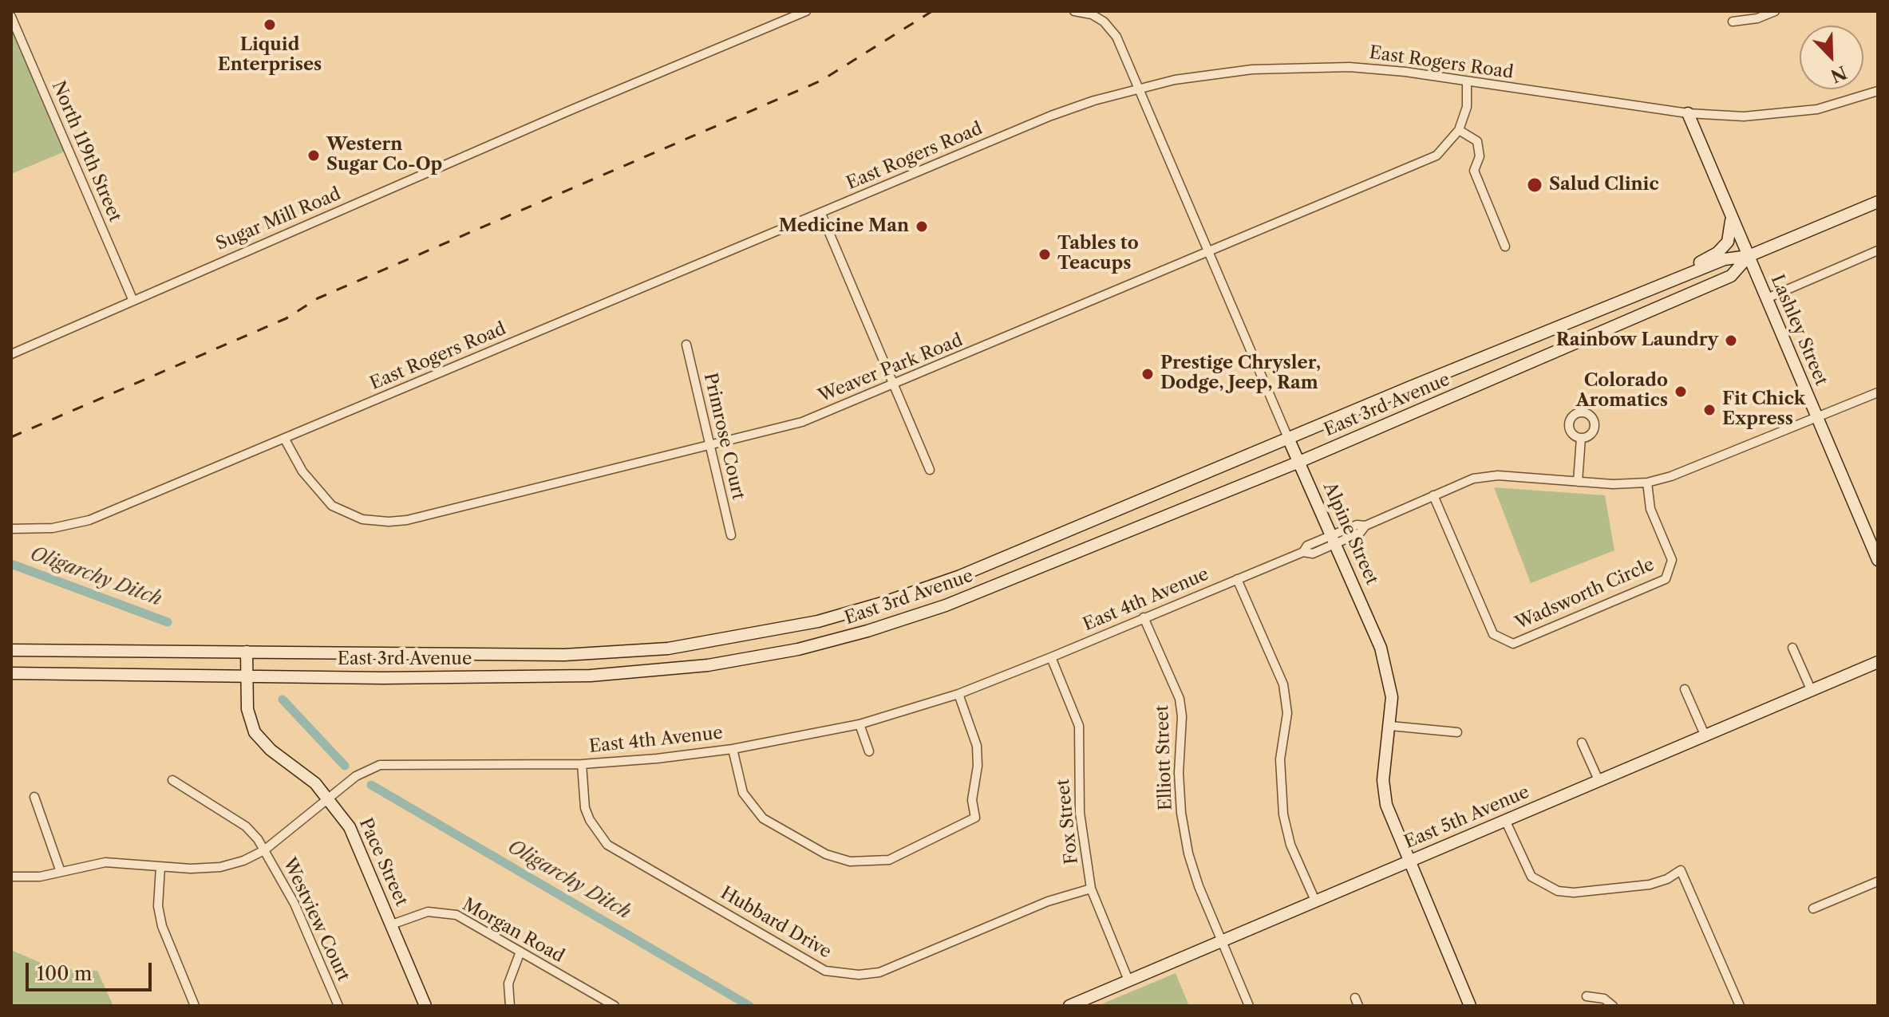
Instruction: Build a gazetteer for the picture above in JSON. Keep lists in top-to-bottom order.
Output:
{
  "streets": {
    "main road": [
      "Lashley Street",
      "East 3rd Avenue",
      "Alpine Street",
      "East 5th Avenue",
      "Pace Street"
    ],
    "street": [
      "East Rogers Road",
      "North 119th Street",
      "Sugar Mill Road",
      "Weaver Park Road",
      "Primrose Court",
      "Wadsworth Circle",
      "East 4th Avenue",
      "Elliott Street",
      "Fox Street",
      "Westview Court",
      "Hubbard Drive",
      "Morgan Road"
    ]
  },
  "crossings": [
    ["East Rogers Road", "Lashley Street"],
    ["East Rogers Road", "Weaver Park Road"],
    ["East Rogers Road", "Alpine Street"],
    ["North 119th Street", "Sugar Mill Road"],
    ["Lashley Street", "East 3rd Avenue"],
    ["Lashley Street", "East 4th Avenue"],
    ["Weaver Park Road", "Primrose Court"],
    ["Weaver Park Road", "Alpine Street"],
    ["East 3rd Avenue", "Alpine Street"],
    ["East 3rd Avenue", "Pace Street"],
    ["Alpine Street", "East 4th Avenue"],
    ["Alpine Street", "East 5th Avenue"],
    ["Wadsworth Circle", "East 4th Avenue"],
    ["East 4th Avenue", "Elliott Street"],
    ["East 4th Avenue", "Fox Street"],
    ["East 4th Avenue", "Pace Street"],
    ["East 4th Avenue", "Westview Court"],
    ["East 4th Avenue", "Hubbard Drive"],
    ["Elliott Street", "East 5th Avenue"],
    ["East 5th Avenue", "Fox Street"],
    ["Fox Street", "Hubbard Drive"],
    ["Pace Street", "Morgan Road"]
  ],
  "water": ["Oligarchy Ditch"],
  "places": [
    "Liquid Enterprises",
    "Western Sugar Co-Op",
    "Salud Clinic",
    "Medicine Man",
    "Tables to Teacups",
    "Rainbow Laundry",
    "Prestige Chrysler, Dodge, Jeep, Ram",
    "Colorado Aromatics",
    "Fit Chick Express"
  ],
  "scale_bar": "100 m",
  "north": "bottom right"
}
